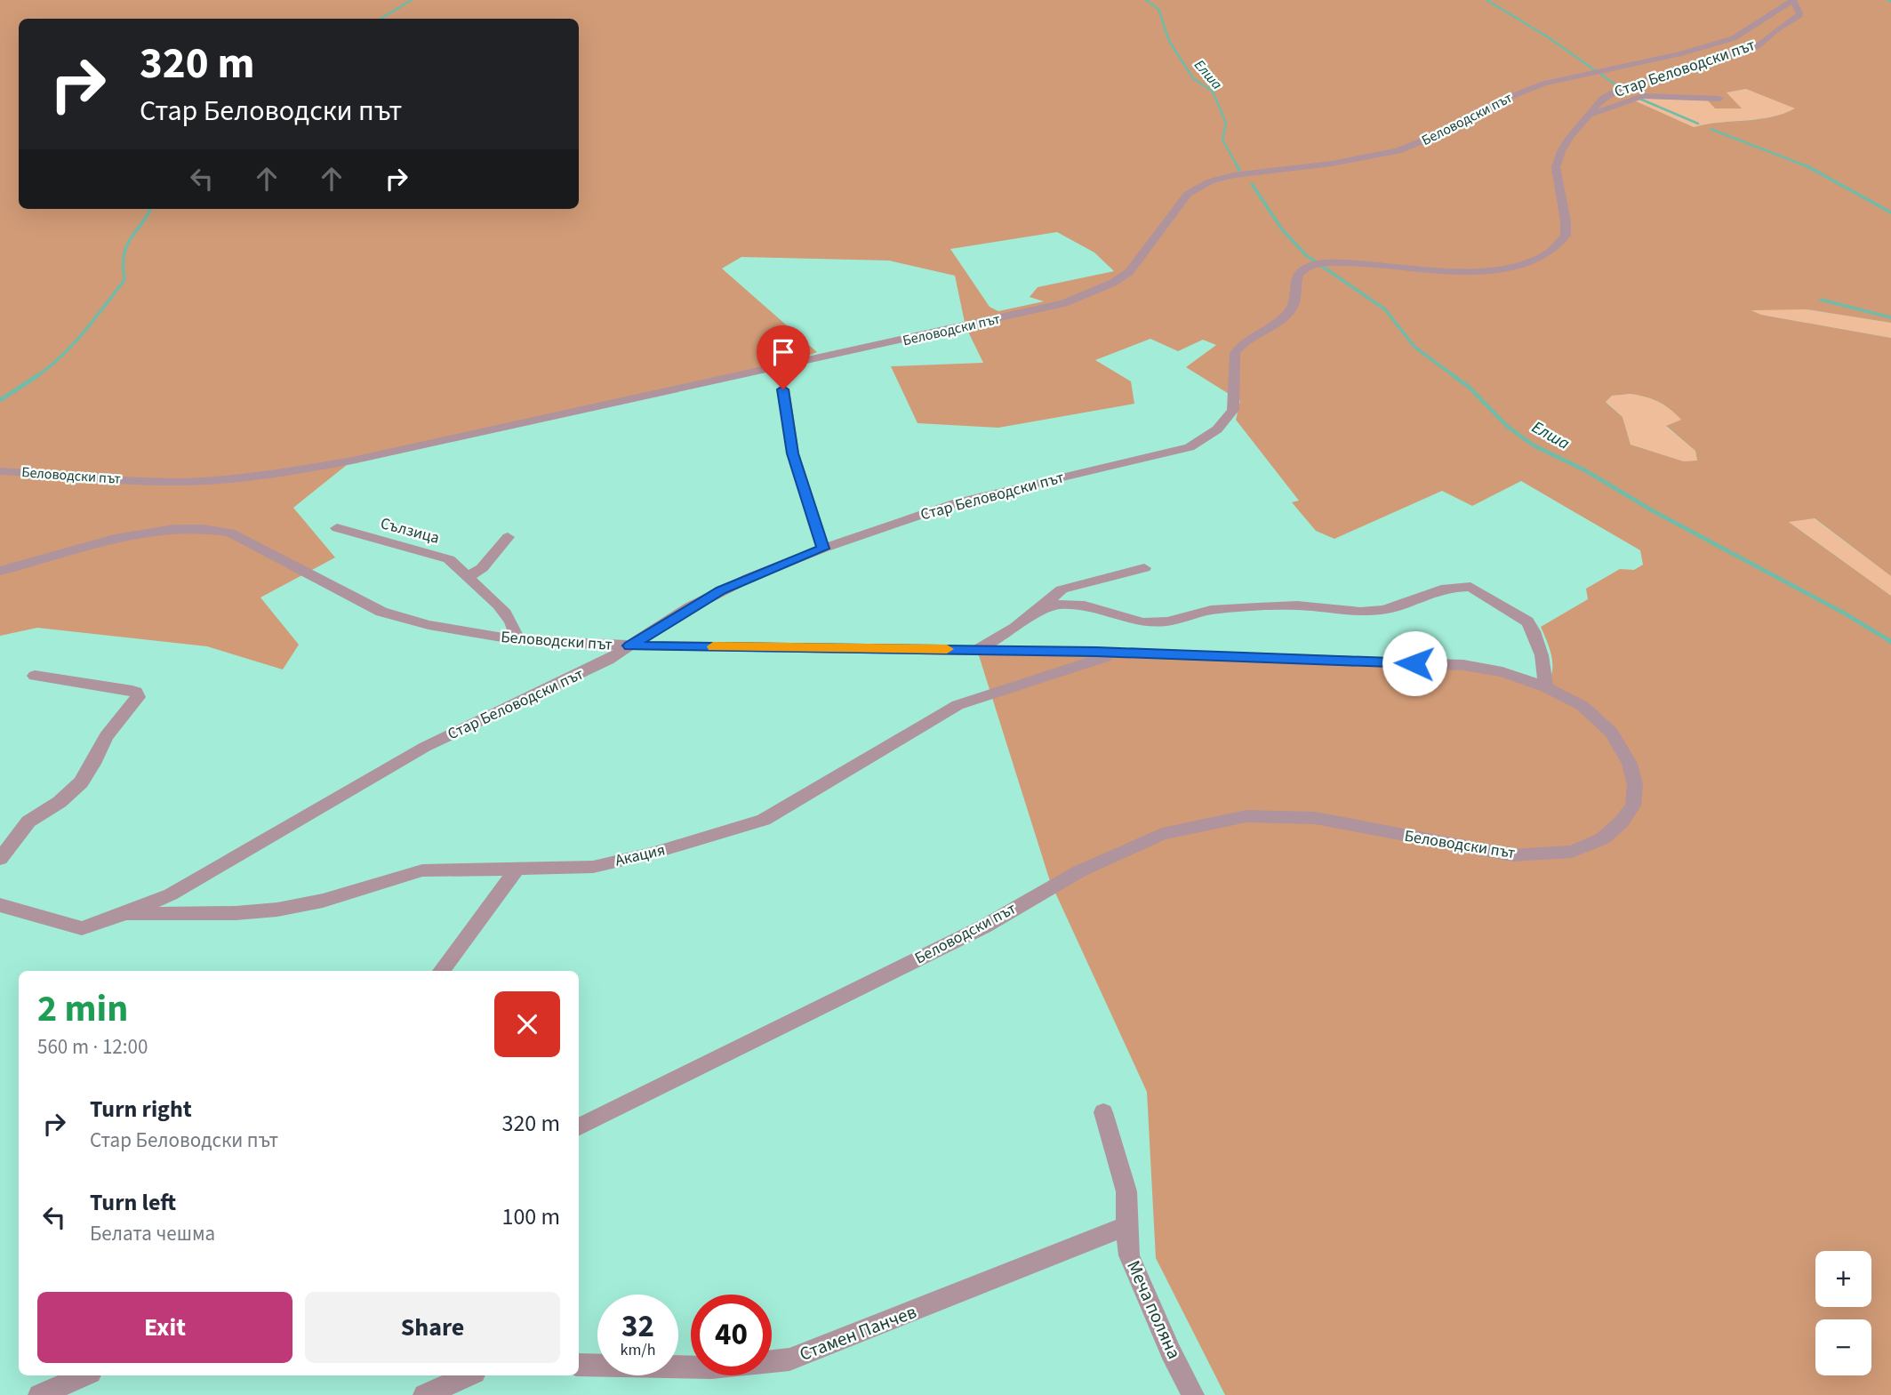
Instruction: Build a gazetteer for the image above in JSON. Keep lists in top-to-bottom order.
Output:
{
  "streets": {
    "street": [
      "Стар Беловодски път",
      "Беловодски път",
      "Сълзица",
      "Акация",
      "Меча поляна",
      "Стамен Панчев"
    ]
  },
  "crossings": [
    ["Стар Беловодски път", "Беловодски път"],
    ["Стар Беловодски път", "Акация"],
    ["Беловодски път", "Сълзица"],
    ["Беловодски път", "Акация"],
    ["Меча поляна", "Стамен Панчев"]
  ],
  "water": ["Елша"],
  "page": {
    "turn": ["320 m", "Стар Беловодски път"],
    "heading": ["2 min", "560 m · 12:00"],
    "list": [
      {
        "name": "Turn right",
        "note": "Стар Беловодски път",
        "value": "320 m"
      },
      {
        "name": "Turn left",
        "note": "Белата чешма",
        "value": "100 m"
      }
    ],
    "map_buttons": ["+", "−"],
    "buttons": ["Exit", "Share"],
    "speed": "32 km/h",
    "limit": "40"
  }
}
